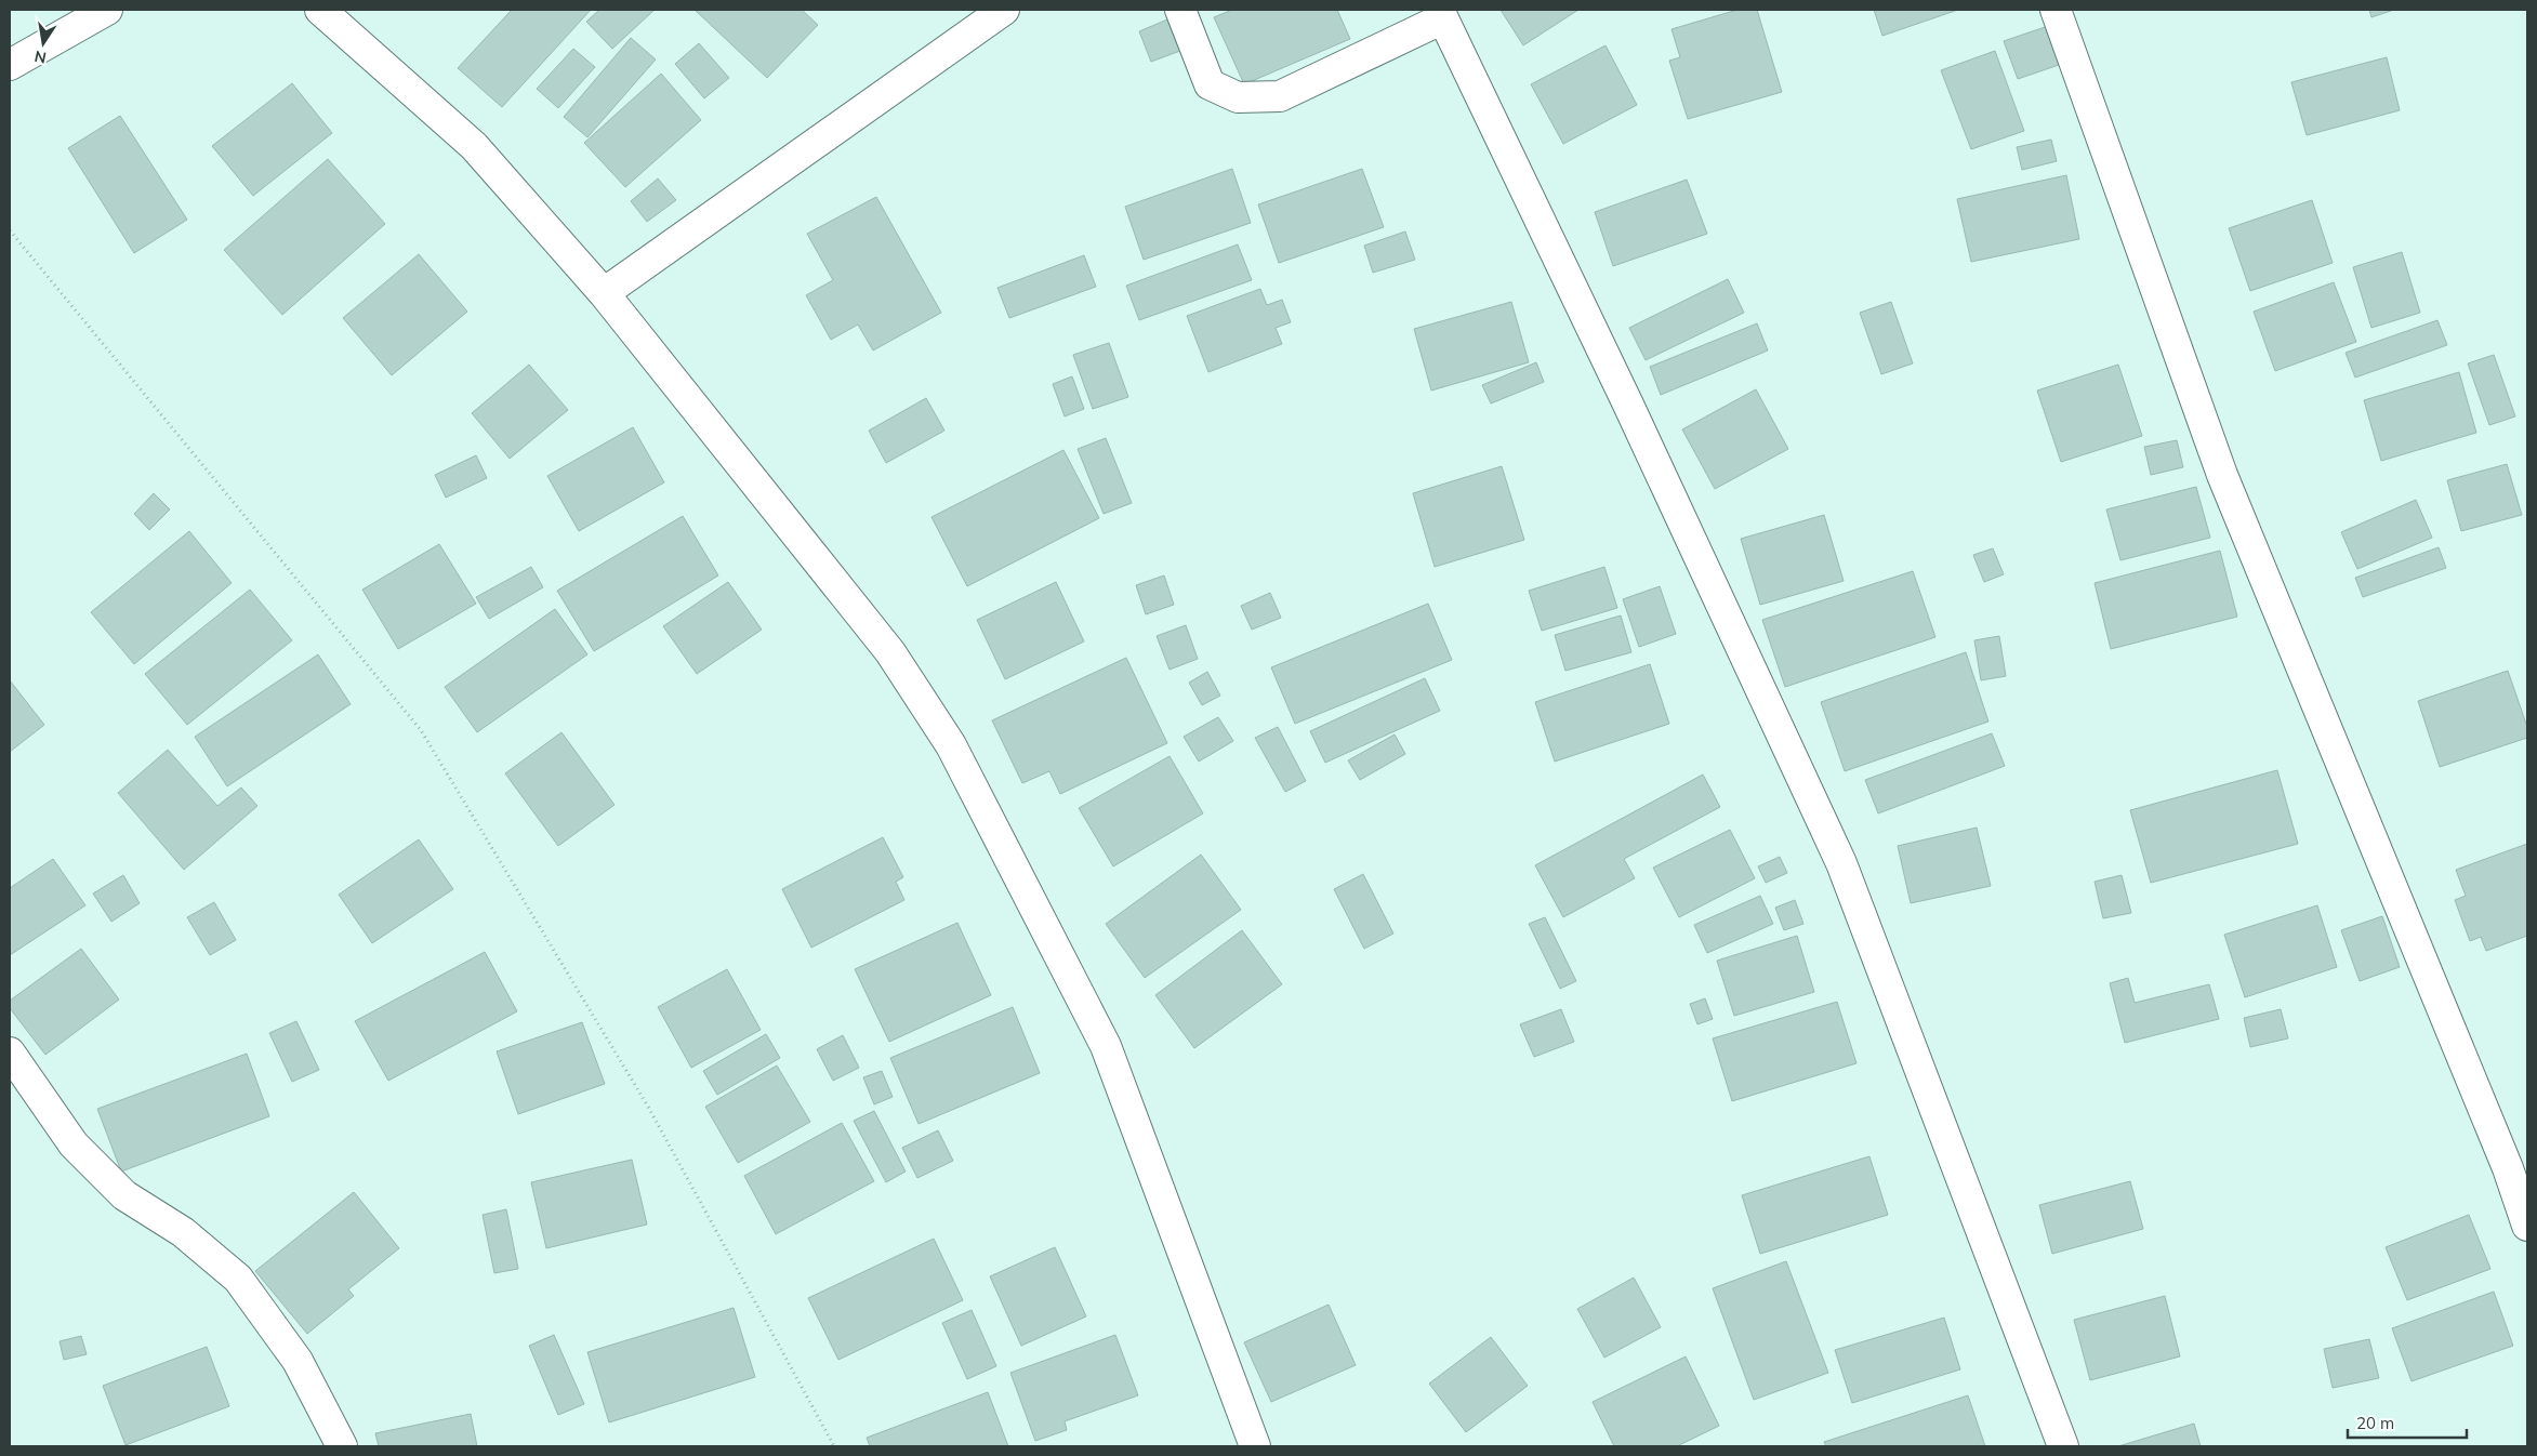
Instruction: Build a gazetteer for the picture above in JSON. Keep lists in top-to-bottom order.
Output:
{
  "scale_bar": "20 m",
  "north": "bottom"
}
